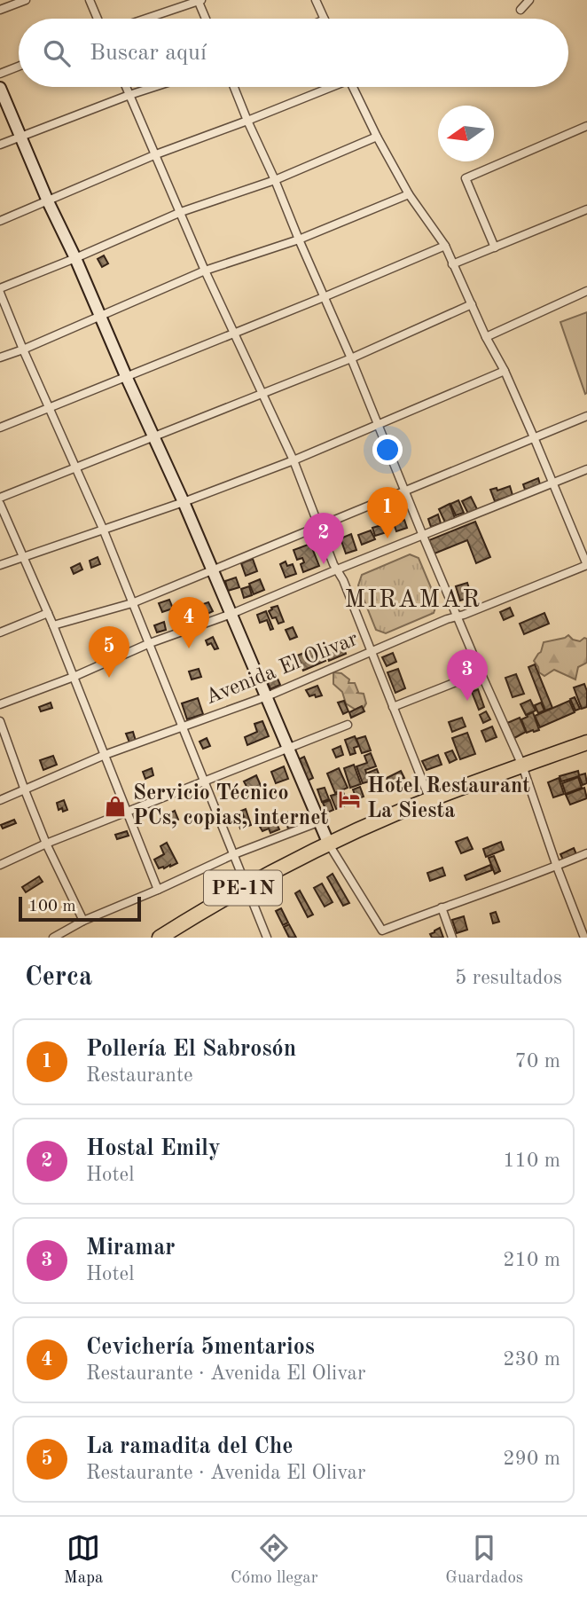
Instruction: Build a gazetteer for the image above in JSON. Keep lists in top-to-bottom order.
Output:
{
  "streets": {
    "highway": ["PE-1N"],
    "street": ["Avenida El Olivar"]
  },
  "districts": ["MIRAMAR"],
  "places": {
    "hotel": ["Hotel Restaurant La Siesta"],
    "shop": ["Servicio Técnico PCs, copias, internet"]
  },
  "scale_bar": "100 m",
  "north": "left",
  "page": {
    "search": "Buscar aquí",
    "pins": [
      "1",
      "2",
      "4",
      "5",
      "3"
    ],
    "scale": "100 m",
    "heading": ["Cerca", "5 resultados"],
    "list": [
      {
        "mark": "1",
        "name": "Pollería El Sabrosón",
        "note": "Restaurante",
        "value": "70 m"
      },
      {
        "mark": "2",
        "name": "Hostal Emily",
        "note": "Hotel",
        "value": "110 m"
      },
      {
        "mark": "3",
        "name": "Miramar",
        "note": "Hotel",
        "value": "210 m"
      },
      {
        "mark": "4",
        "name": "Cevichería 5mentarios",
        "note": "Restaurante · Avenida El Olivar",
        "value": "230 m"
      },
      {
        "mark": "5",
        "name": "La ramadita del Che",
        "note": "Restaurante · Avenida El Olivar",
        "value": "290 m"
      }
    ],
    "nav": ["Mapa", "Cómo llegar", "Guardados"]
  }
}
